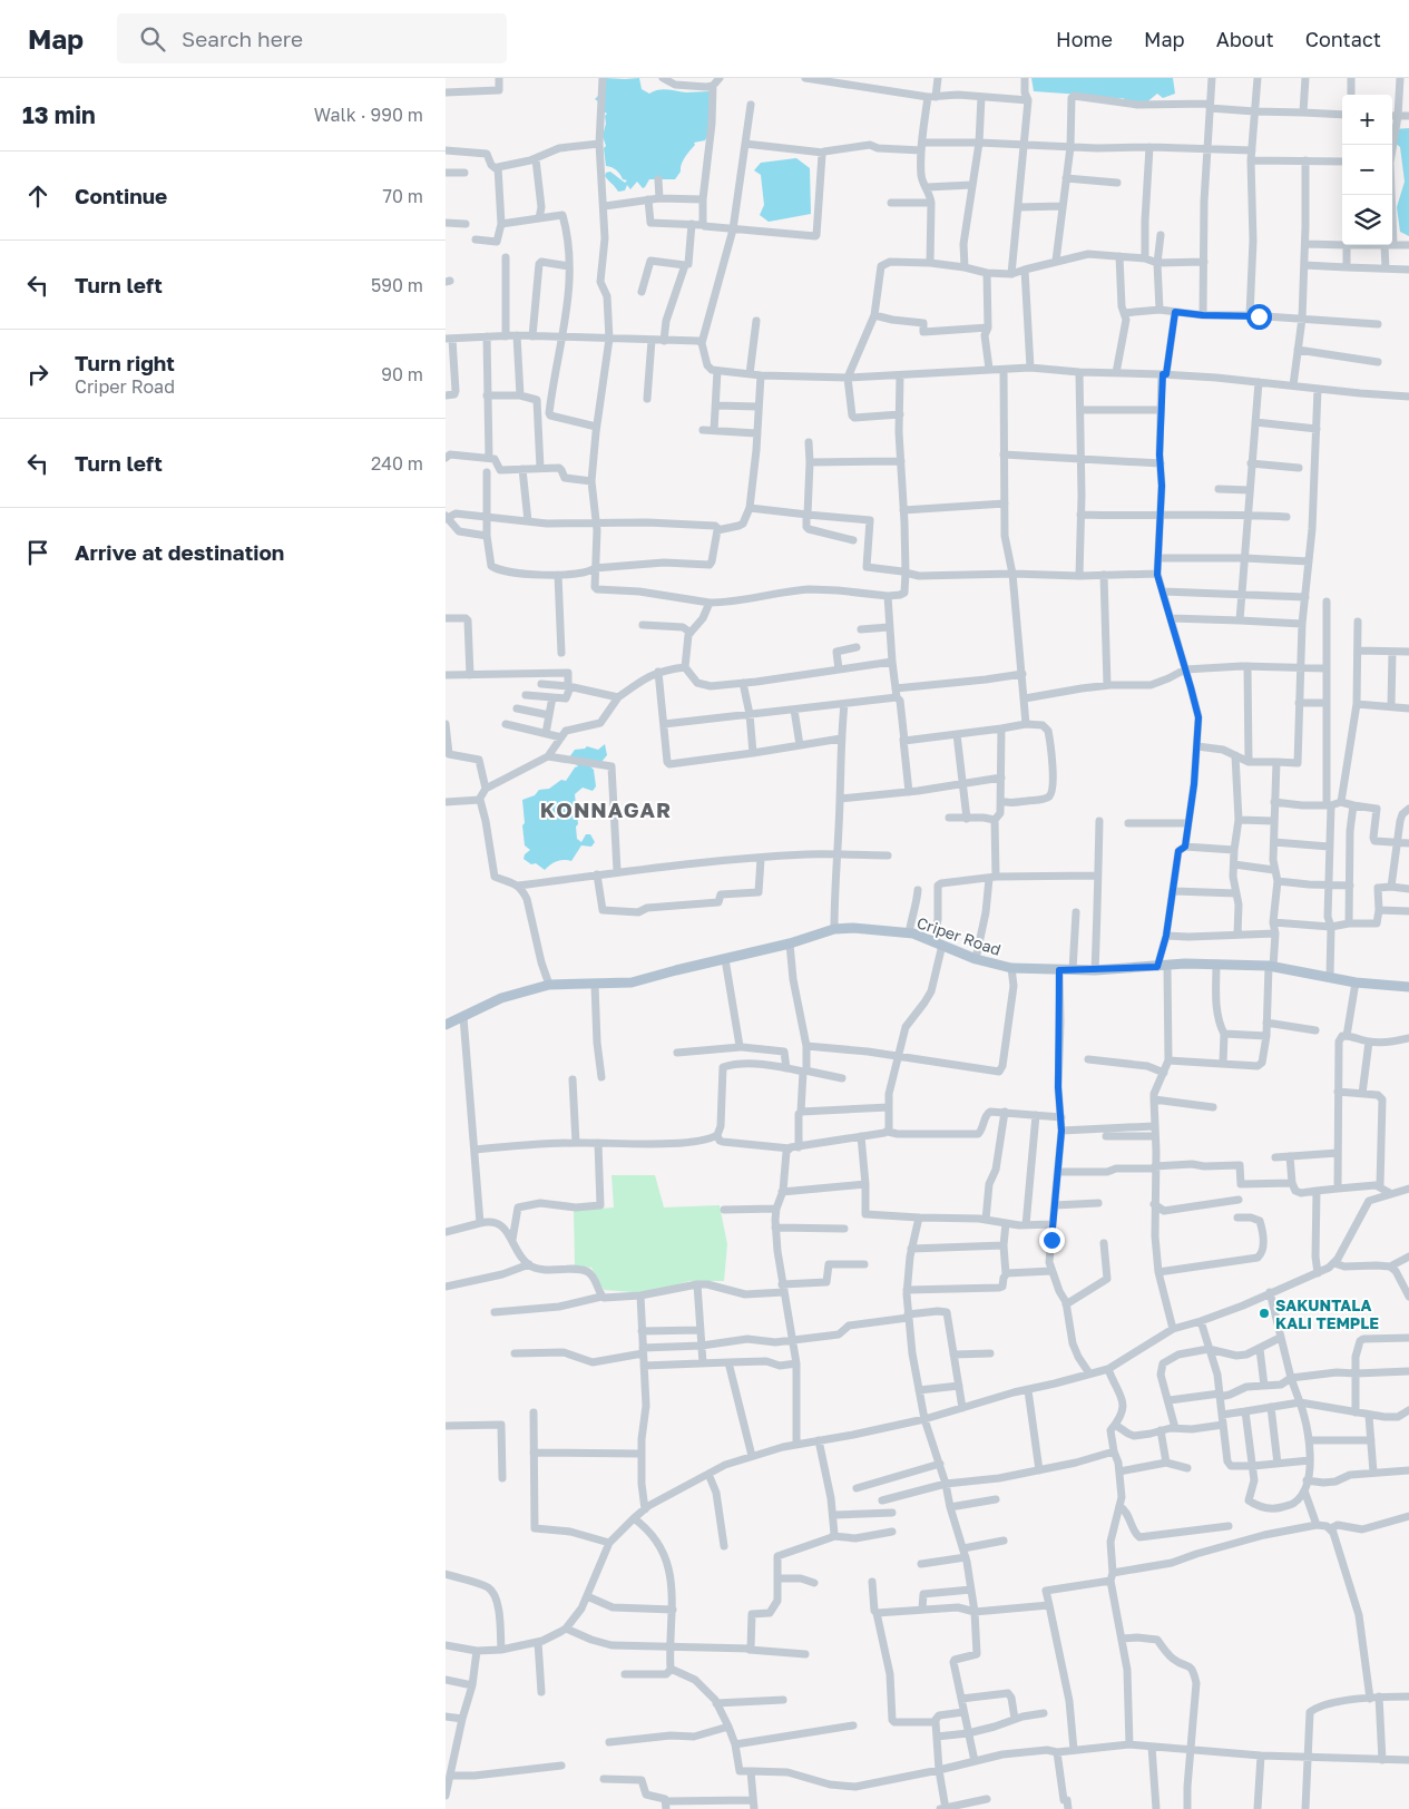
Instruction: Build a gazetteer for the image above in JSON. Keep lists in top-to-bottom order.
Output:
{
  "streets": {
    "main road": ["Criper Road"]
  },
  "districts": ["KONNAGAR"],
  "places": ["SAKUNTALA KALI TEMPLE"],
  "page": {
    "header": "Map",
    "search": "Search here",
    "nav": [
      "Home",
      "Map",
      "About",
      "Contact"
    ],
    "heading": ["13 min", "Walk · 990 m"],
    "map_buttons": ["+", "−"],
    "list": [
      ["Continue", "70 m"],
      ["Turn left", "590 m"],
      ["Turn right", "Criper Road", "90 m"],
      ["Turn left", "240 m"],
      "Arrive at destination"
    ]
  }
}
